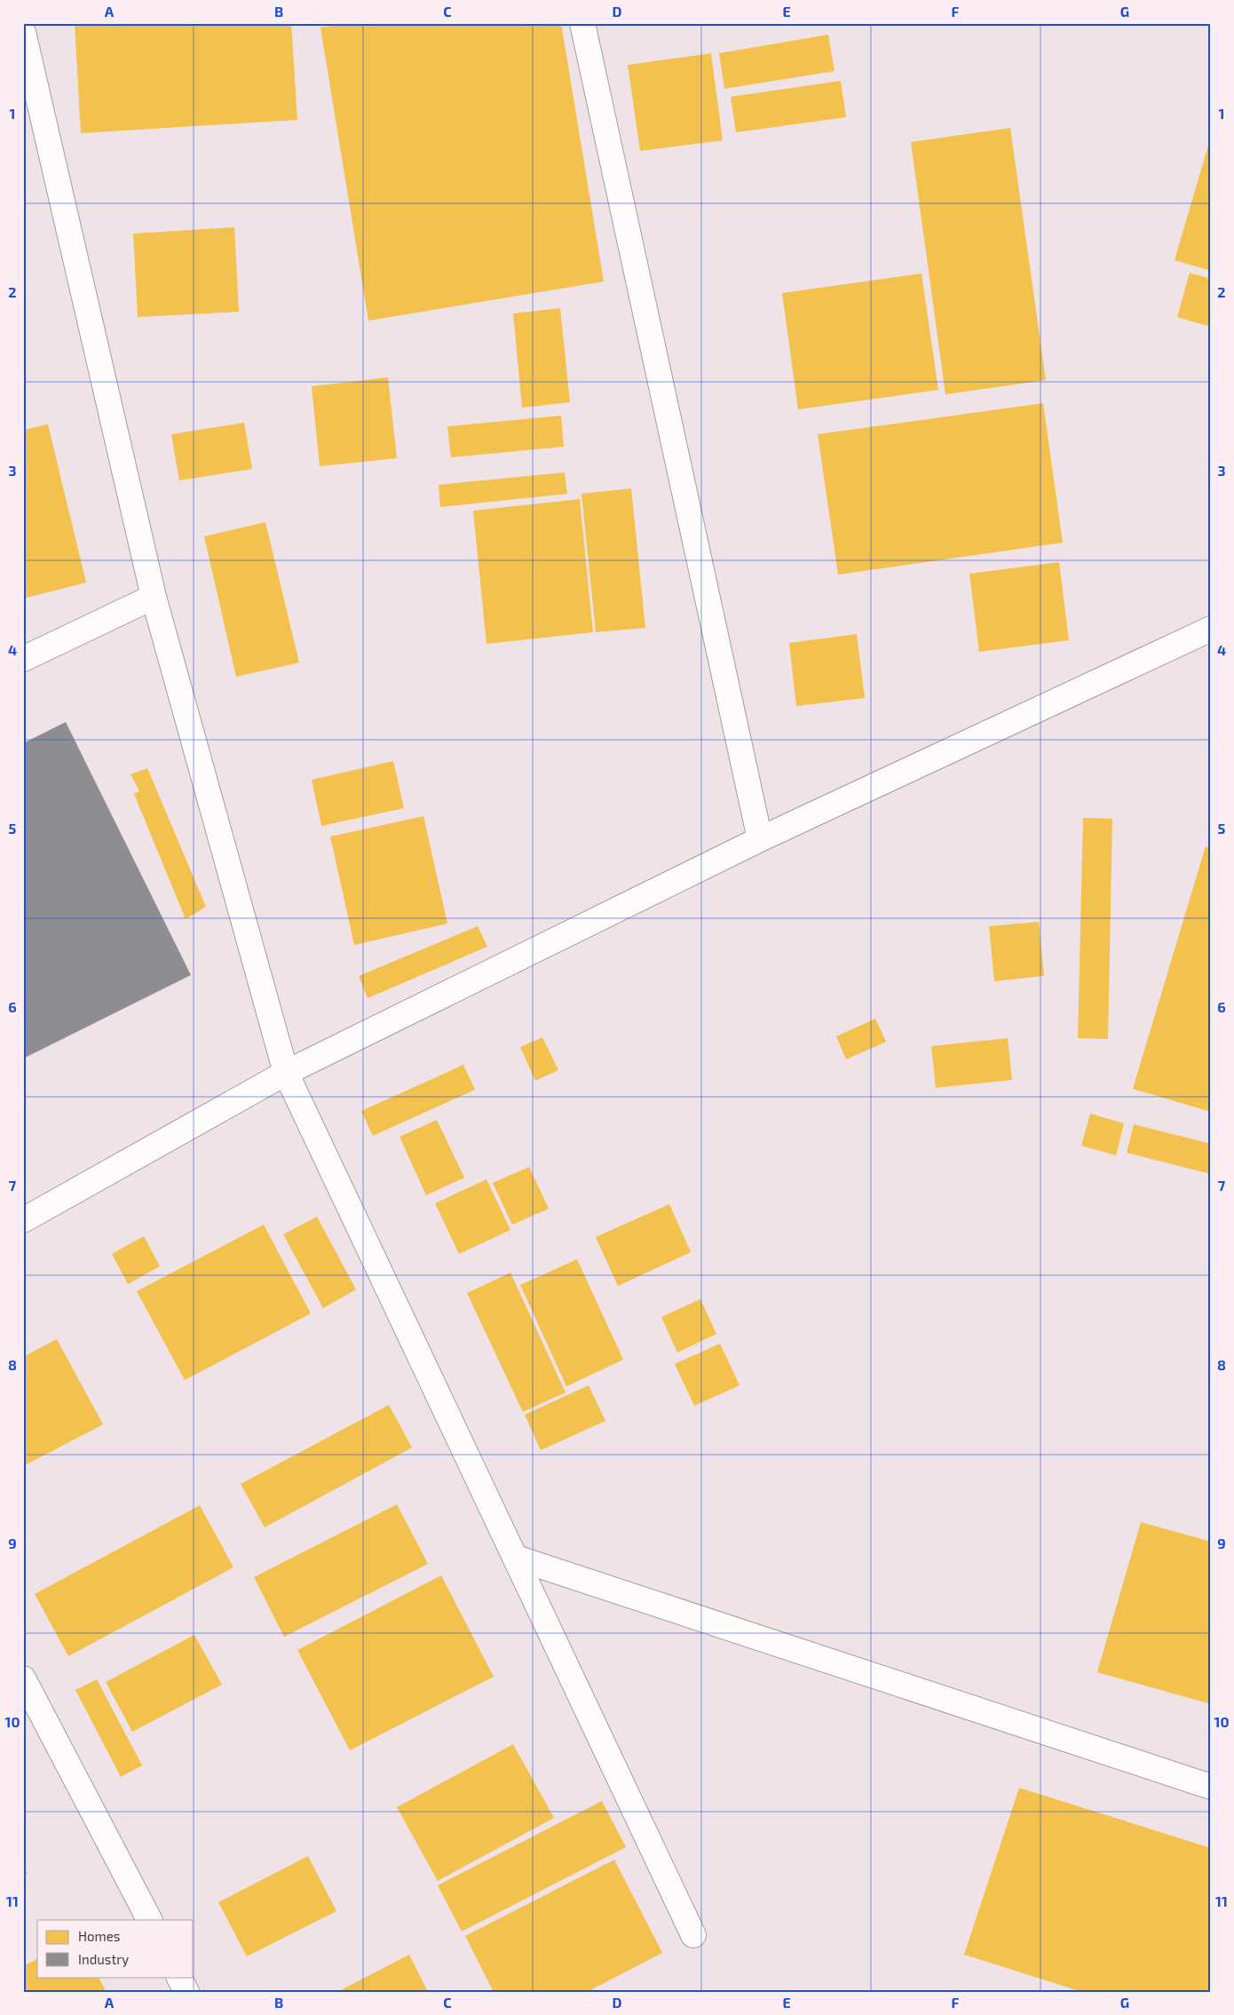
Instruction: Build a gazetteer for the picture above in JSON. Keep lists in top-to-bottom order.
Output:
{
  "legend": ["Homes", "Industry"],
  "grid": {
    "columns": [
      "A",
      "B",
      "C",
      "D",
      "E",
      "F",
      "G"
    ],
    "rows": [
      "1",
      "2",
      "3",
      "4",
      "5",
      "6",
      "7",
      "8",
      "9",
      "10",
      "11"
    ]
  }
}
